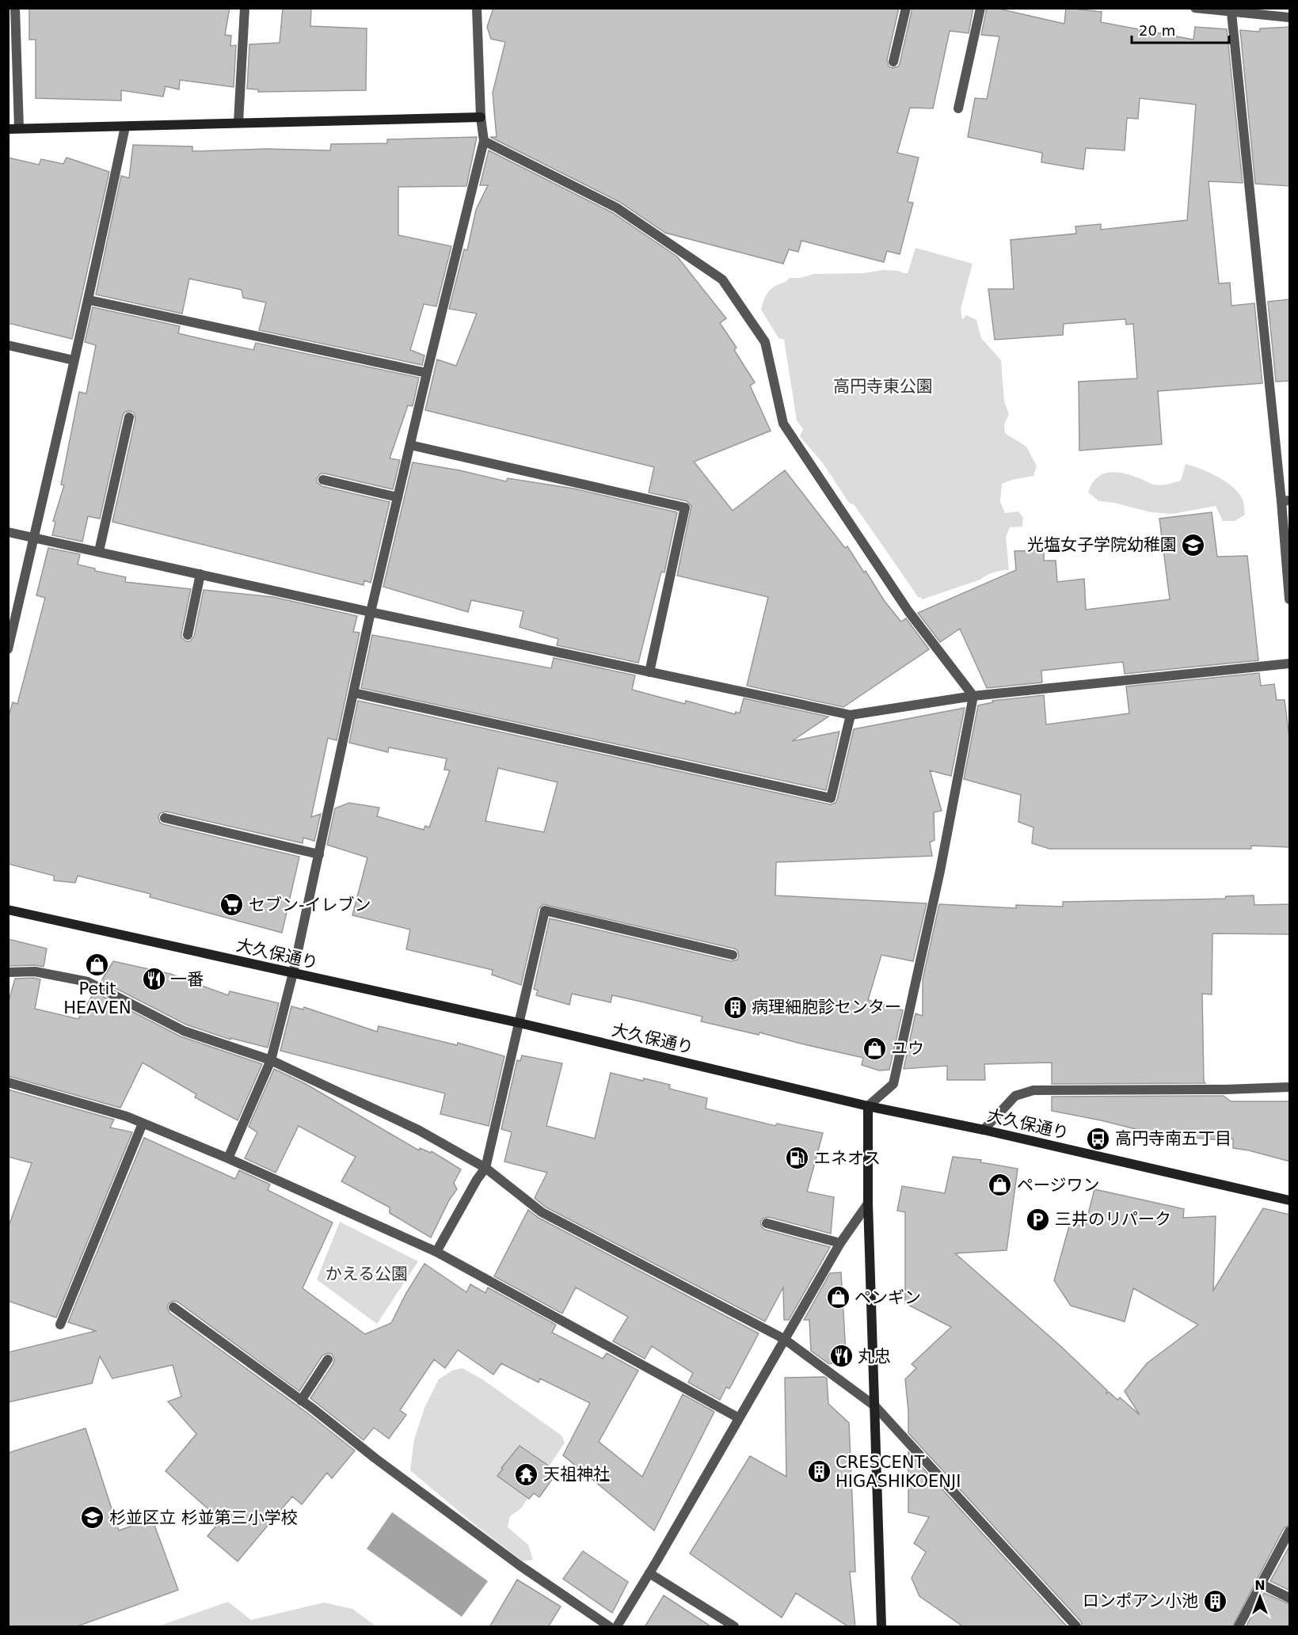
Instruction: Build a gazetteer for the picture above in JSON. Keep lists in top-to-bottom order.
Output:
{
  "streets": {
    "main road": ["大久保通り"]
  },
  "parks": ["高円寺東公園", "かえる公園"],
  "places": {
    "school or university": ["光塩女子学院幼稚園", "杉並区立 杉並第三小学校"],
    "supermarket": ["セブン-イレブン"],
    "shop": [
      "Petit HEAVEN",
      "ユウ",
      "ページワン",
      "ペンギン"
    ],
    "restaurant": ["一番", "丸忠"],
    "building": ["病理細胞診センター", "CRESCENT HIGASHIKOENJI", "ロンポアン小池"],
    "bus stop": ["高円寺南五丁目"],
    "fuel station": ["エネオス"],
    "parking": ["三井のリパーク"],
    "temple": ["天祖神社"]
  },
  "scale_bar": "20 m",
  "north": "top"
}
